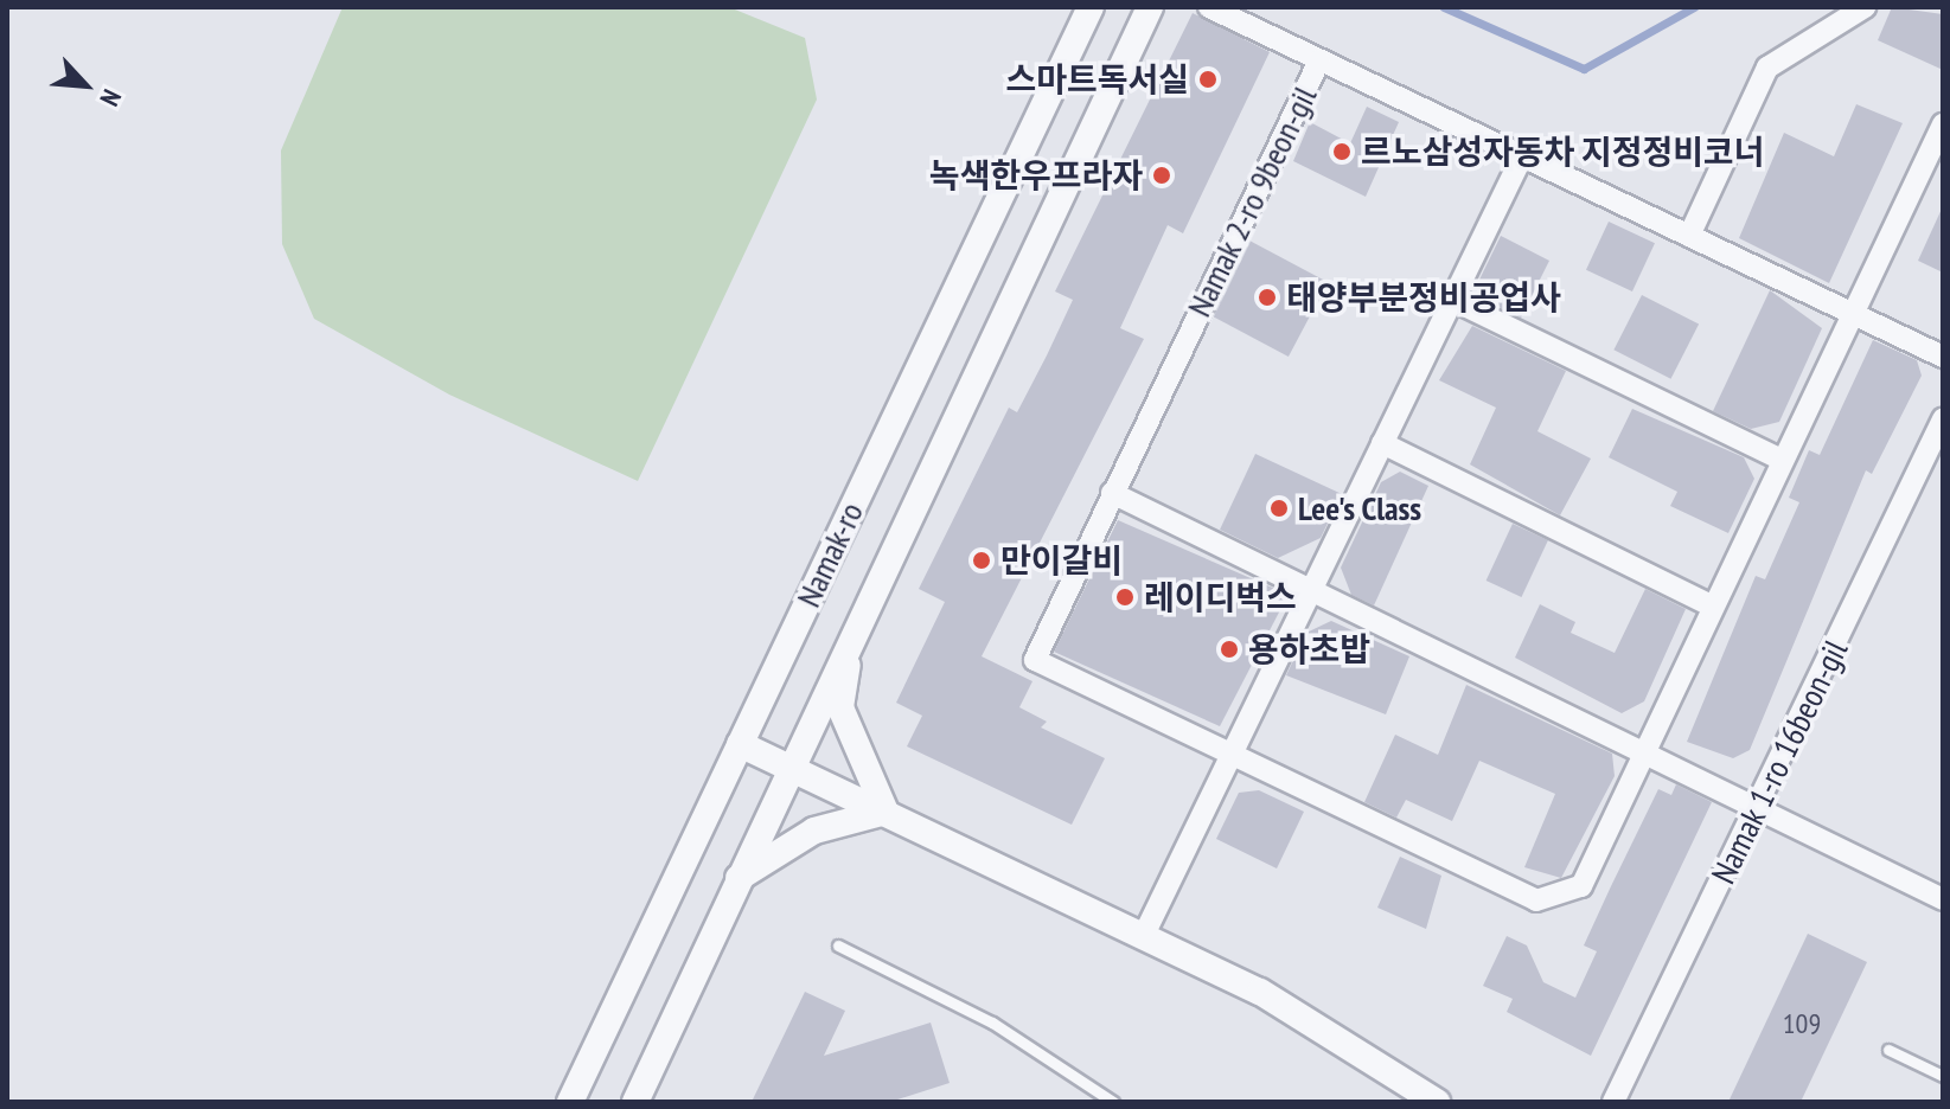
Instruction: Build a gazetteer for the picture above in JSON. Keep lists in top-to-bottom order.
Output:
{
  "streets": {
    "street": ["Namak 2-ro 9beon-gil", "Namak-ro", "Namak 1-ro 16beon-gil"]
  },
  "places": [
    "스마트독서실",
    "르노삼성자동차 지정정비코너",
    "녹색한우프라자",
    "태양부분정비공업사",
    "Lee's Class",
    "만이갈비",
    "레이디벅스",
    "용하초밥"
  ],
  "house_numbers": ["109"],
  "north": "bottom right"
}
